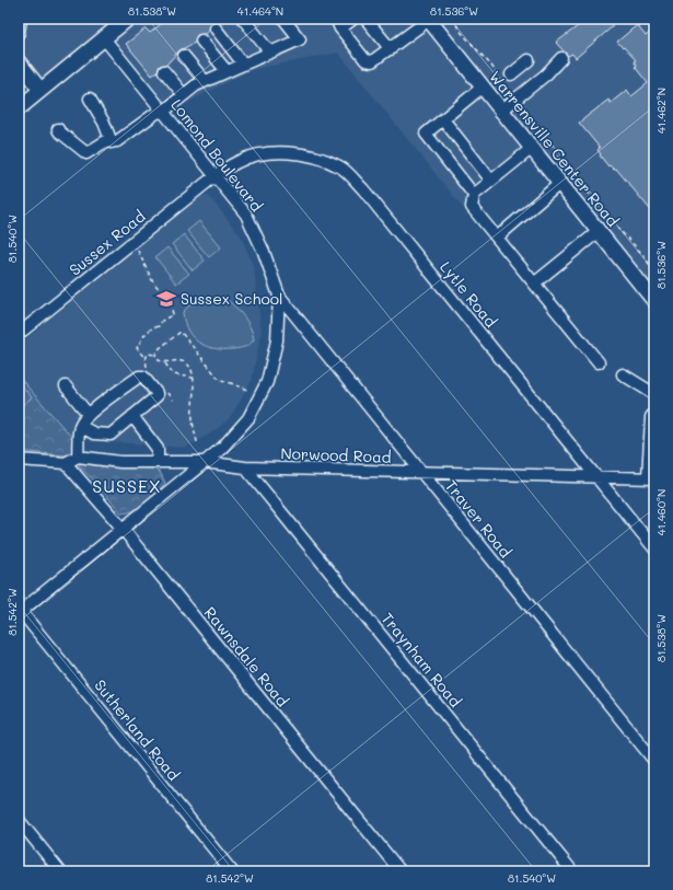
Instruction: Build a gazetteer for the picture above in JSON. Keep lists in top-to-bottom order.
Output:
{
  "streets": {
    "main road": ["Warrensville Center Road"],
    "street": [
      "Lomond Boulevard",
      "Sussex Road",
      "Lytle Road",
      "Norwood Road",
      "Traver Road",
      "Rawnsdale Road",
      "Traynham Road",
      "Sutherland Road"
    ]
  },
  "crossings": [
    ["Lomond Boulevard", "Sussex Road"],
    ["Lomond Boulevard", "Lytle Road"],
    ["Lomond Boulevard", "Norwood Road"],
    ["Lomond Boulevard", "Traver Road"],
    ["Lomond Boulevard", "Rawnsdale Road"],
    ["Lomond Boulevard", "Sutherland Road"],
    ["Sussex Road", "Lytle Road"],
    ["Lytle Road", "Norwood Road"],
    ["Norwood Road", "Traver Road"],
    ["Norwood Road", "Traynham Road"]
  ],
  "districts": ["SUSSEX"],
  "places": {
    "school or university": ["Sussex School"]
  },
  "coordinates": [
    "81.538°W",
    "41.464°N",
    "81.536°W",
    "41.462°N",
    "81.540°W",
    "41.460°N",
    "81.542°W"
  ]
}
